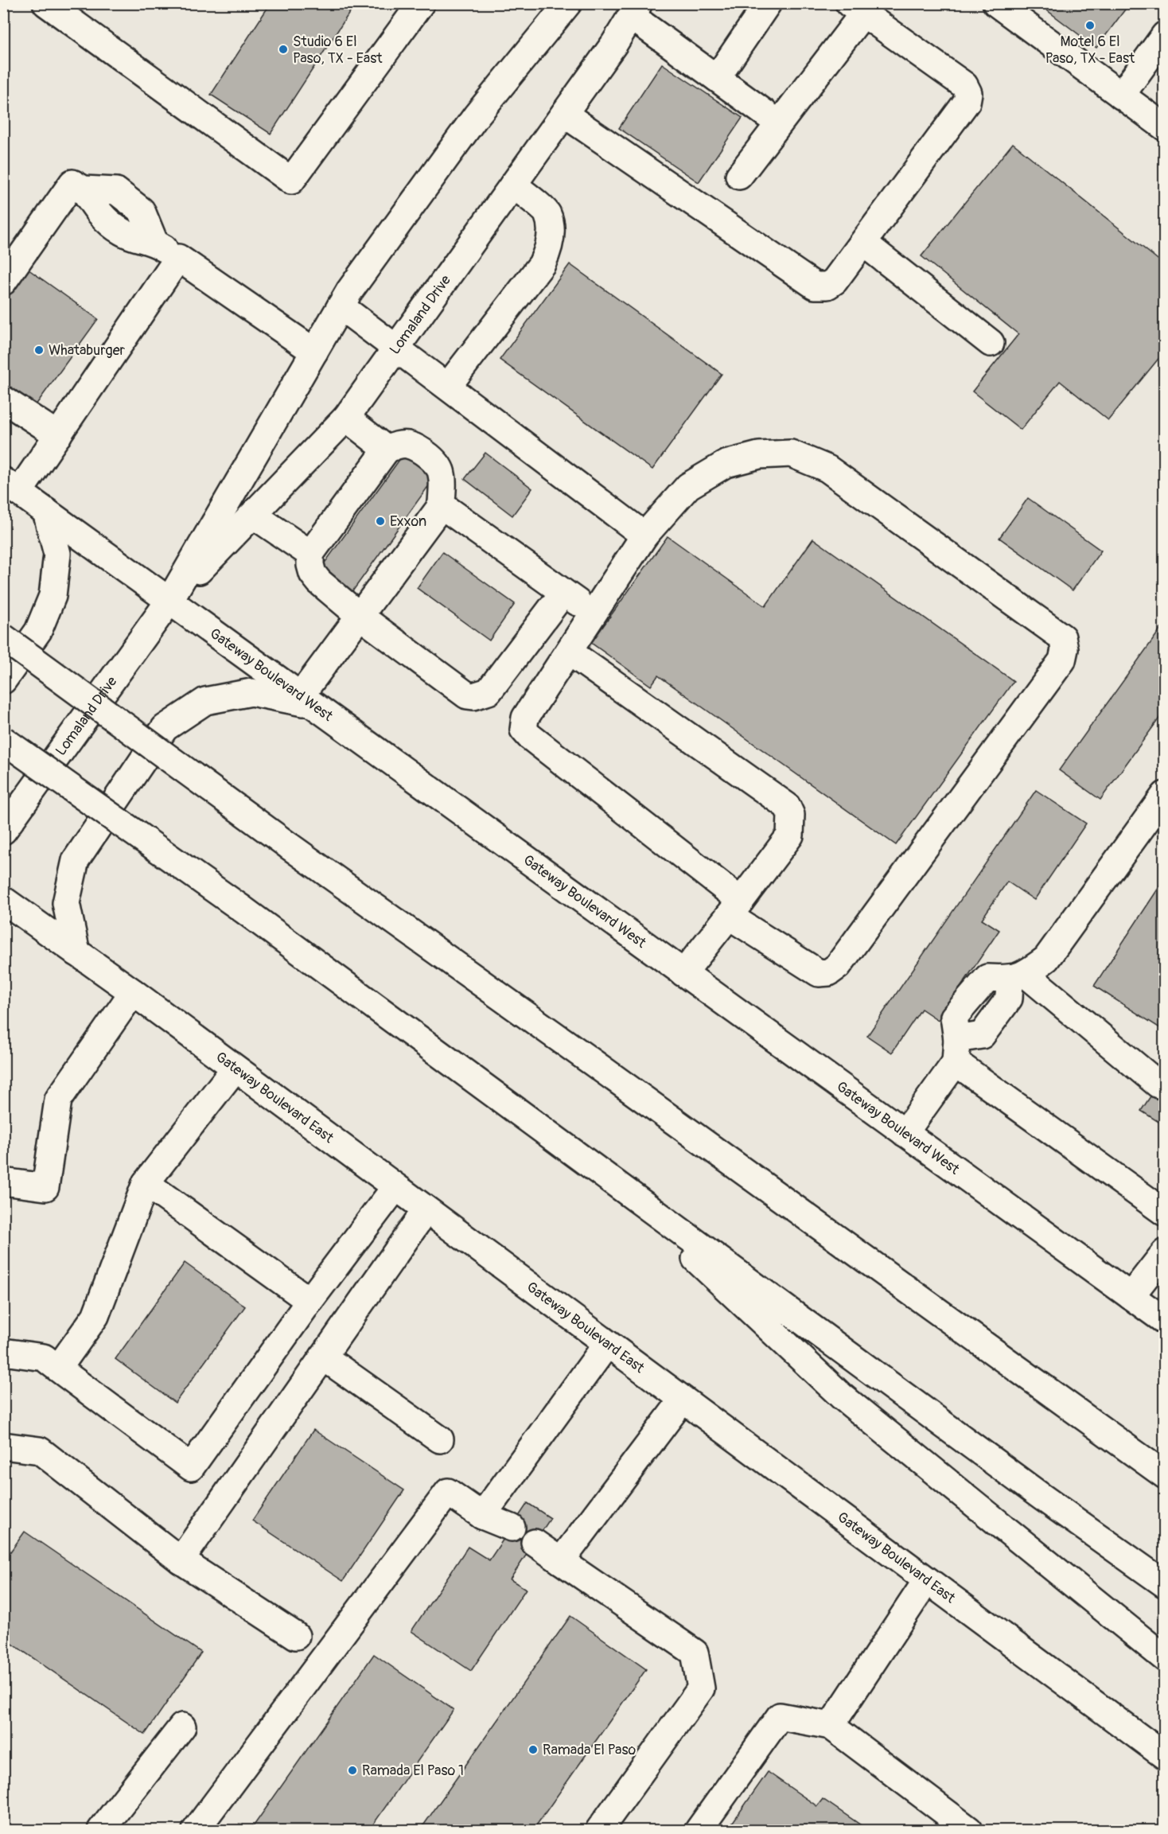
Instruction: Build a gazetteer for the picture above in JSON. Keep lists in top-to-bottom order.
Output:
{
  "streets": {
    "main road": ["Lomaland Drive", "Gateway Boulevard West", "Gateway Boulevard East"]
  },
  "crossings": [
    ["Lomaland Drive", "Gateway Boulevard West"]
  ],
  "places": [
    "Motel 6 El Paso, TX - East",
    "Studio 6 El Paso, TX - East",
    "Whataburger",
    "Exxon",
    "Ramada El Paso",
    "Ramada El Paso 1"
  ]
}
